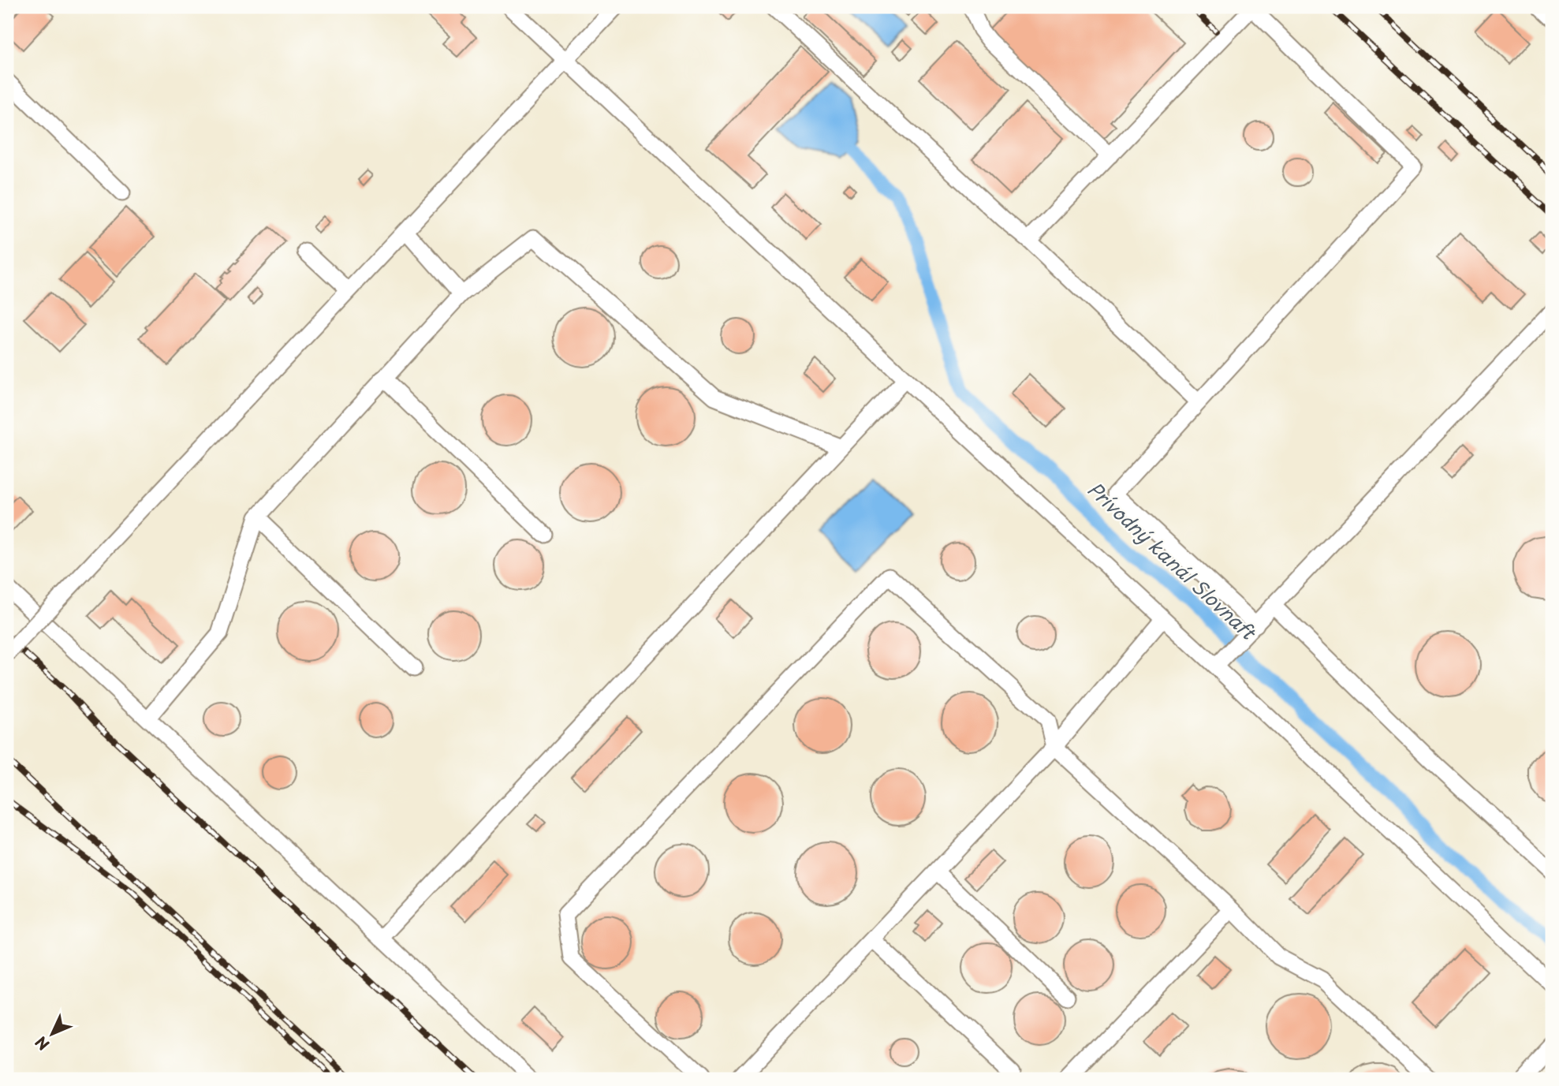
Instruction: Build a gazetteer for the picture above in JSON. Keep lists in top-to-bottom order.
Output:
{
  "water": ["Prívodný kanál Slovnaft"],
  "north": "bottom left"
}
